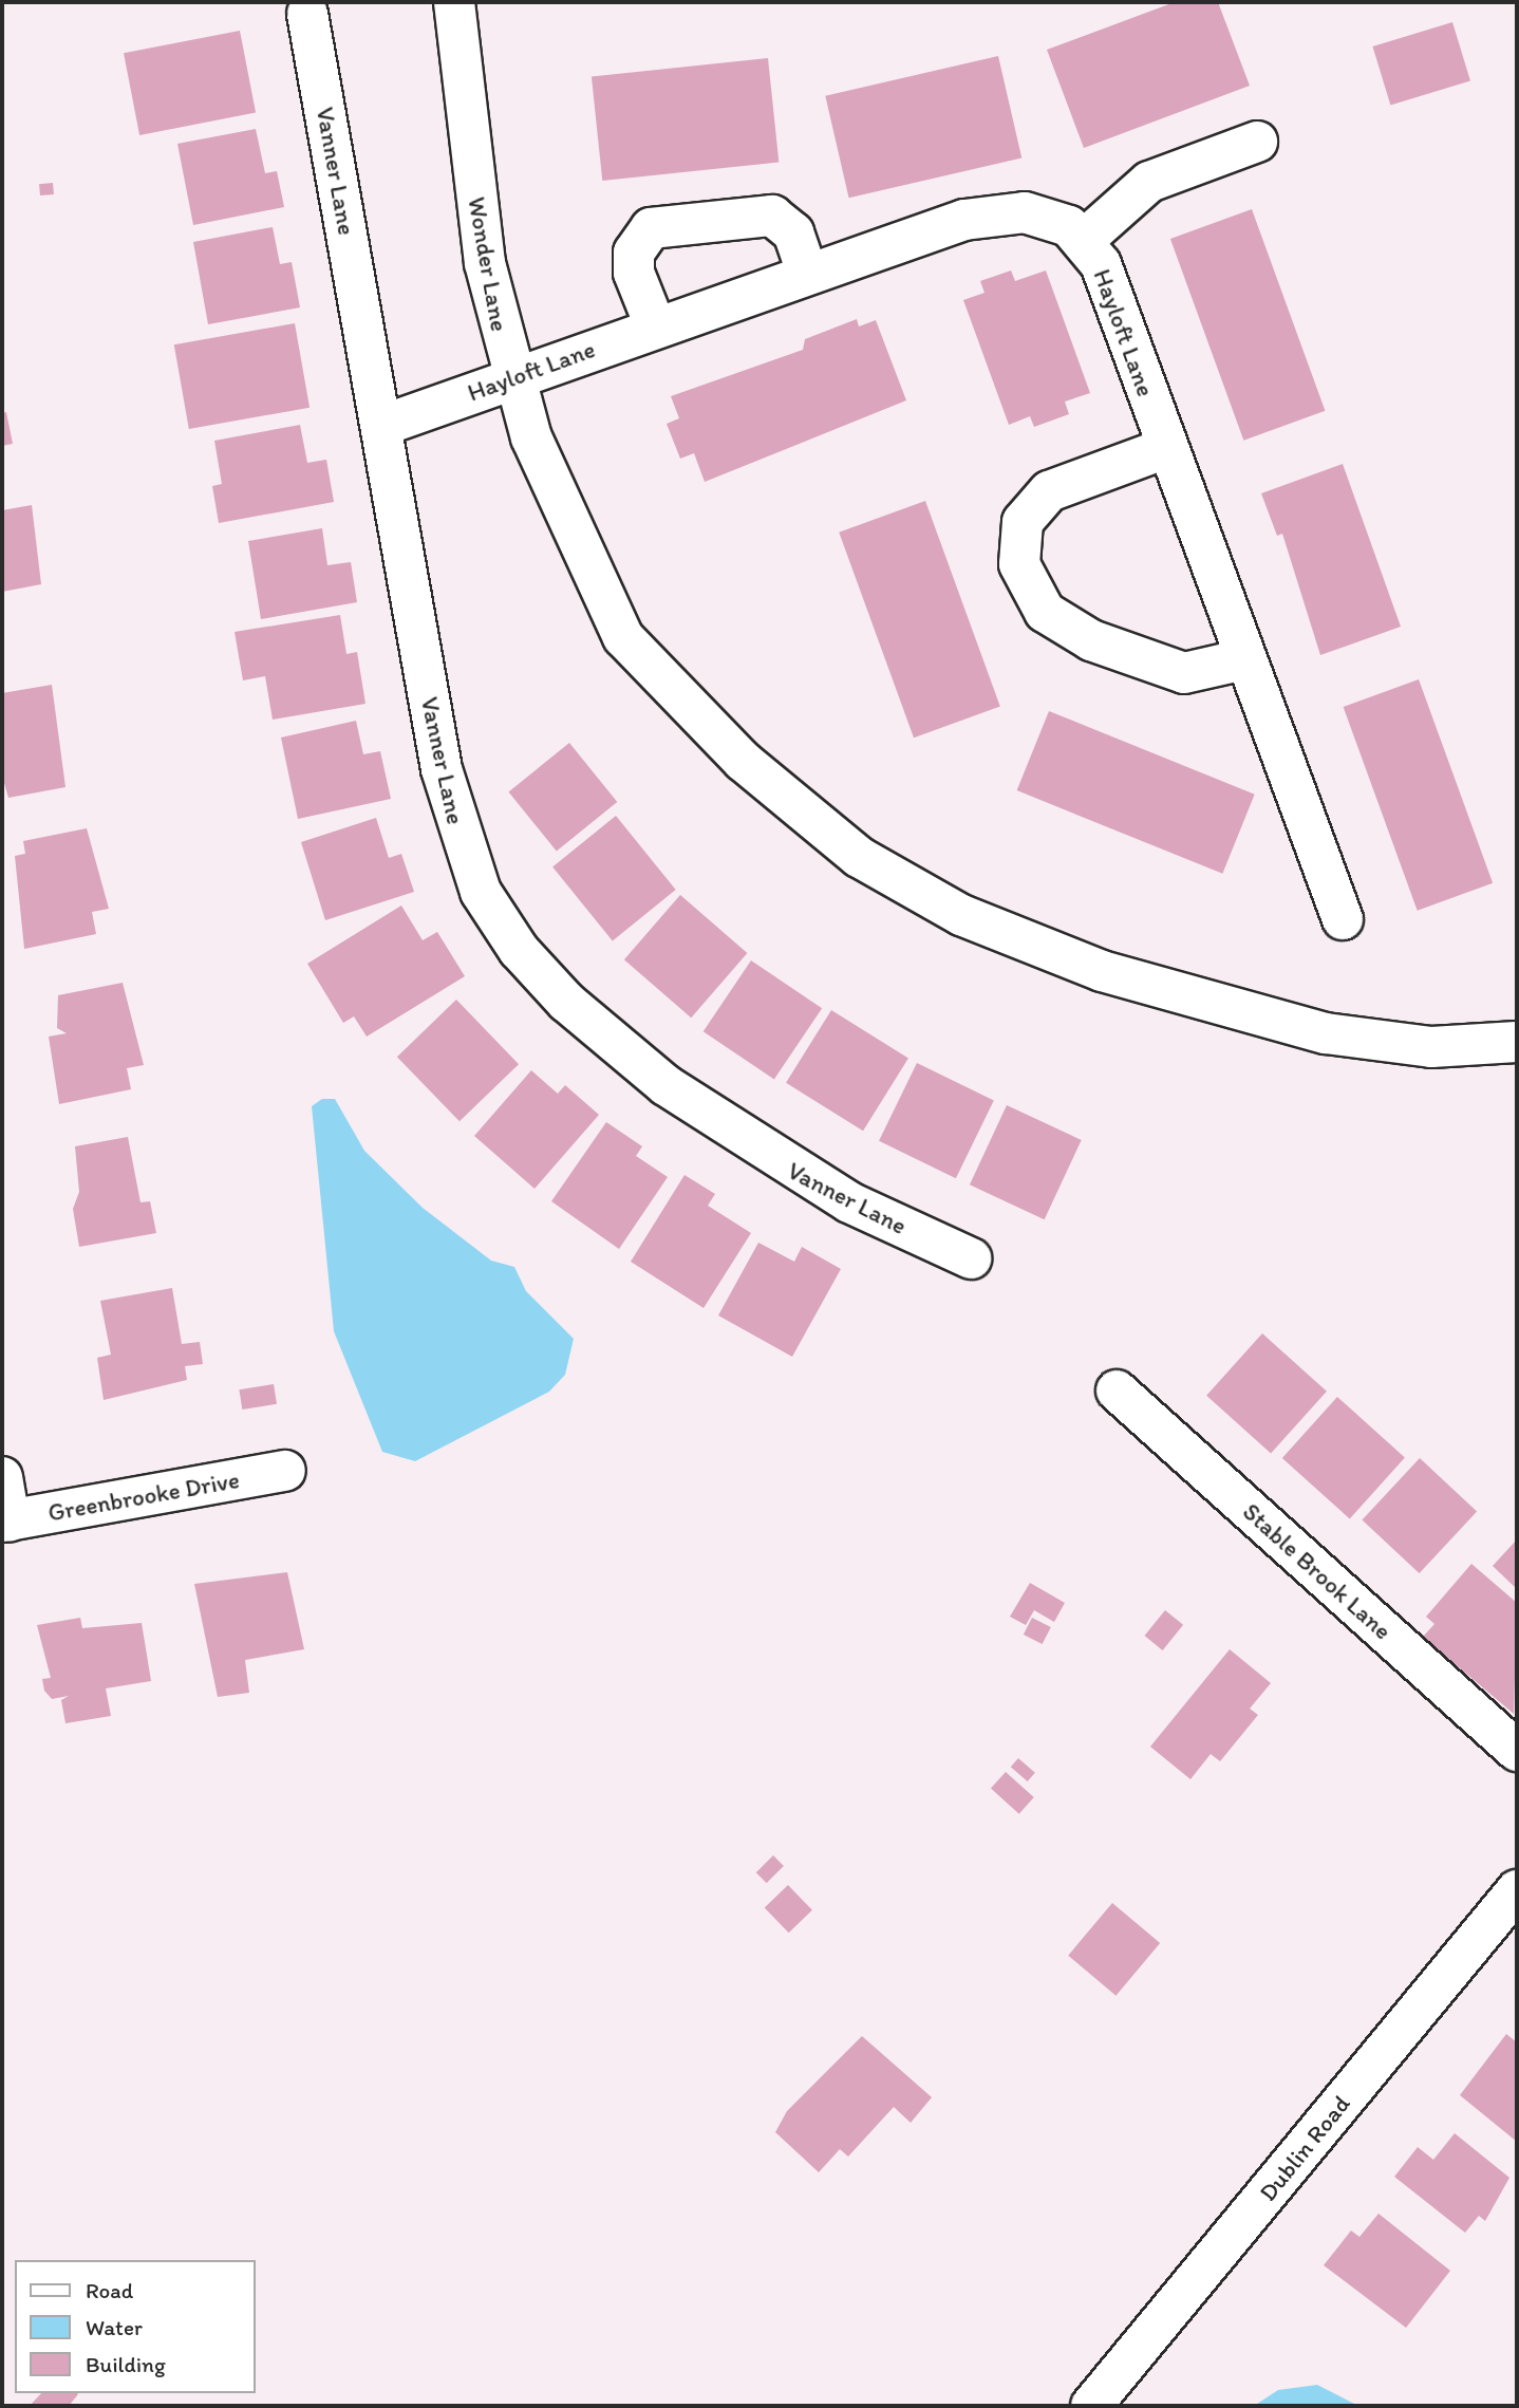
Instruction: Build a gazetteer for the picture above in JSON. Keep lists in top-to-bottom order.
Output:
{
  "streets": {
    "street": [
      "Vanner Lane",
      "Wonder Lane",
      "Hayloft Lane",
      "Greenbrooke Drive",
      "Stable Brook Lane",
      "Dublin Road"
    ]
  },
  "crossings": [
    ["Vanner Lane", "Hayloft Lane"],
    ["Wonder Lane", "Hayloft Lane"]
  ],
  "legend": ["Road", "Water", "Building"]
}
